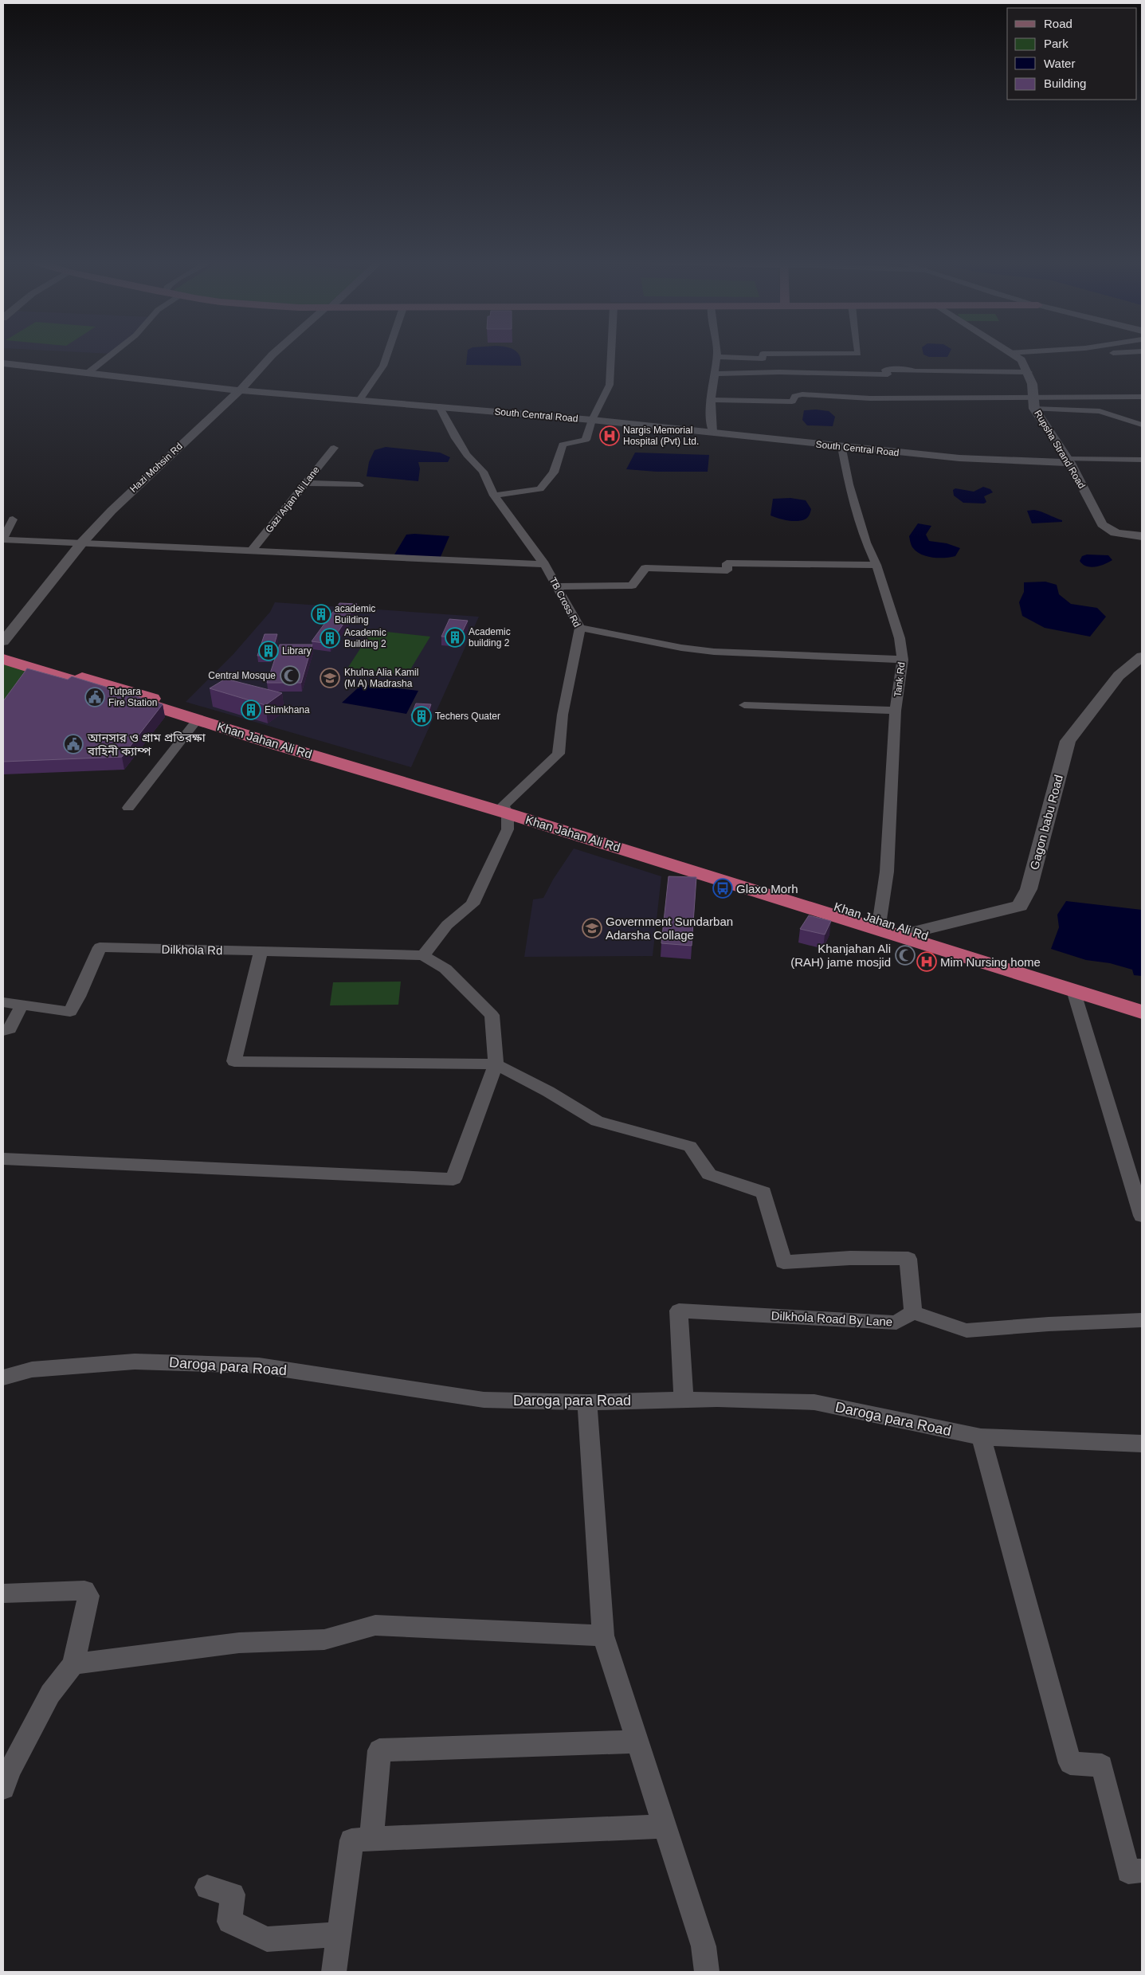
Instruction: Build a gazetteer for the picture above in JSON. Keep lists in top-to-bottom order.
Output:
{
  "streets": {
    "highway": ["Khan Jahan Ali Rd"],
    "street": [
      "South Central Road",
      "Rupsha Strand Road",
      "Hazi Mohsin Rd",
      "Gazi Arjan Ali Lane",
      "TB Cross Rd",
      "Tank Rd",
      "Gagon babu Road",
      "Dilkhola Rd",
      "Dilkhola Road By Lane",
      "Daroga para Road"
    ]
  },
  "crossings": [
    ["South Central Road", "Rupsha Strand Road"],
    ["South Central Road", "Hazi Mohsin Rd"],
    ["South Central Road", "TB Cross Rd"],
    ["South Central Road", "Tank Rd"],
    ["TB Cross Rd", "Khan Jahan Ali Rd"],
    ["Tank Rd", "Khan Jahan Ali Rd"],
    ["Khan Jahan Ali Rd", "Gagon babu Road"],
    ["Dilkhola Road By Lane", "Daroga para Road"]
  ],
  "places": {
    "hospital": ["Nargis Memorial Hospital (Pvt) Ltd.", "Mim Nursing home"],
    "building": [
      "academic Building",
      "Academic building 2",
      "Academic Building 2",
      "Library",
      "Etimkhana",
      "Techers Quater"
    ],
    "mosque": ["Central Mosque", "Khanjahan Ali (RAH) jame mosjid"],
    "school or university": ["Khulna Alia Kamil (M A) Madrasha", "Government Sundarban Adarsha Collage"],
    "public building": ["Tutpara Fire Station", "আনসার ও গ্রাম প্রতিরক্ষা বাহিনী ক্যাম্প"],
    "bus stop": ["Glaxo Morh"]
  },
  "legend": [
    "Road",
    "Park",
    "Water",
    "Building"
  ]
}
